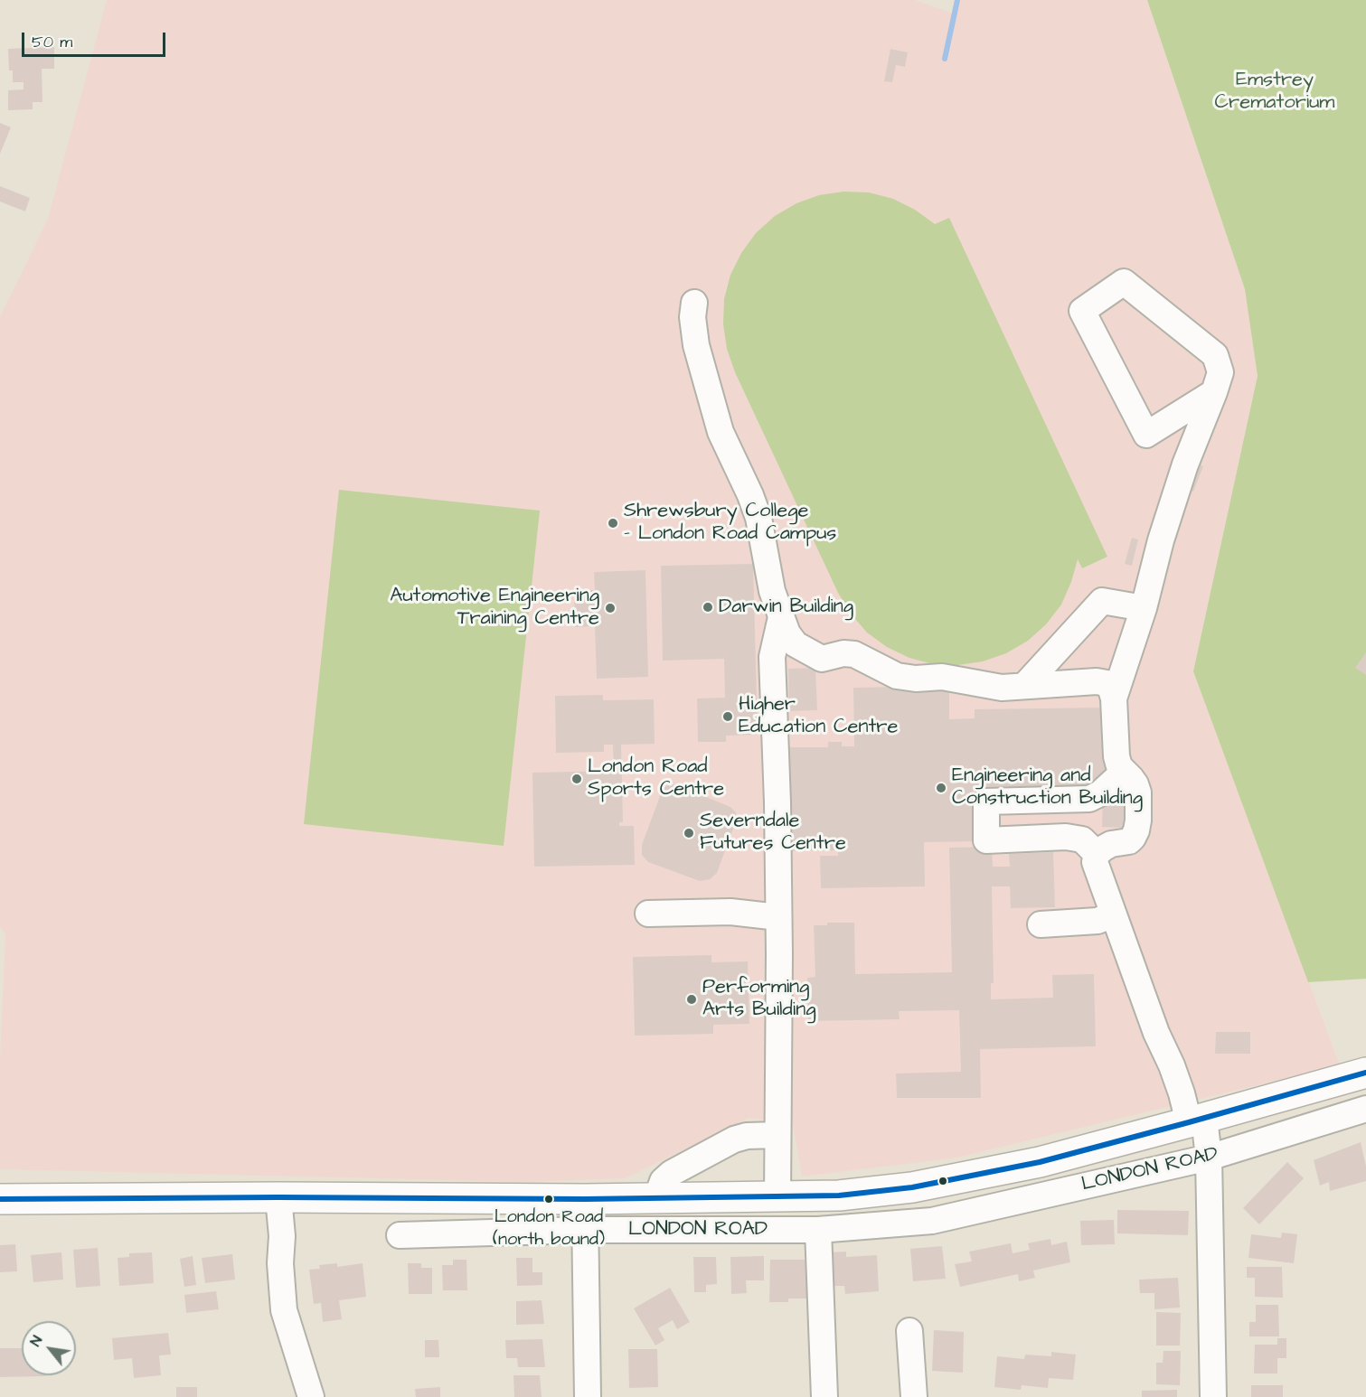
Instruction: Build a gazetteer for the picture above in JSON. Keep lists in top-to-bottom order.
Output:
{
  "streets": {
    "main road": ["LONDON ROAD"]
  },
  "parks": ["Emstrey Crematorium"],
  "places": [
    "Shrewsbury College - London Road Campus",
    "Darwin Building",
    "Automotive Engineering Training Centre",
    "Higher Education Centre",
    "London Road Sports Centre",
    "Engineering and Construction Building",
    "Severndale Futures Centre",
    "Performing Arts Building",
    "London Road (north bound)"
  ],
  "scale_bar": "50 m",
  "north": "top left"
}
